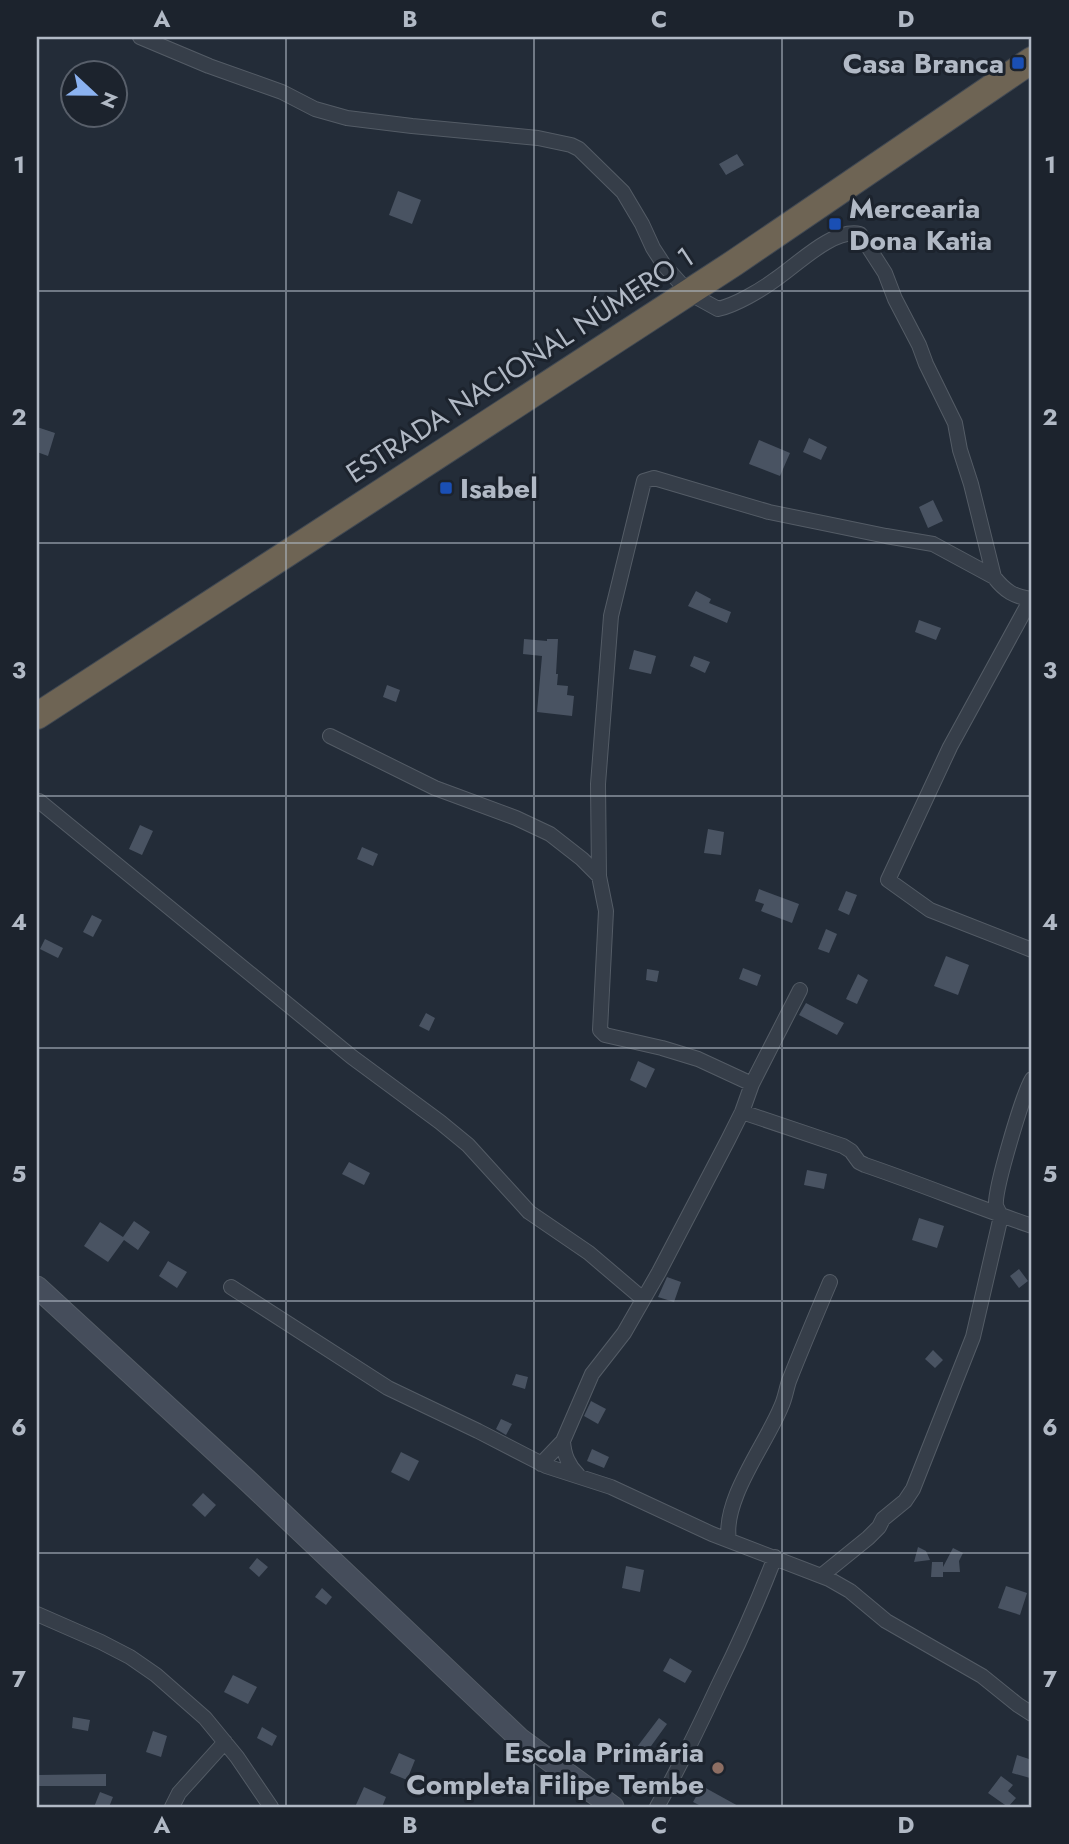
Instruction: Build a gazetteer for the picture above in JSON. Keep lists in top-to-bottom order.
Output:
{
  "streets": {
    "highway": ["ESTRADA NACIONAL NÚMERO 1"]
  },
  "places": {
    "transit": ["Casa Branca", "Mercearia Dona Katia", "Isabel"],
    "other": ["Escola Primária Completa Filipe Tembe"]
  },
  "north": "right",
  "grid": {
    "columns": [
      "A",
      "B",
      "C",
      "D"
    ],
    "rows": [
      "1",
      "2",
      "3",
      "4",
      "5",
      "6",
      "7"
    ]
  }
}
